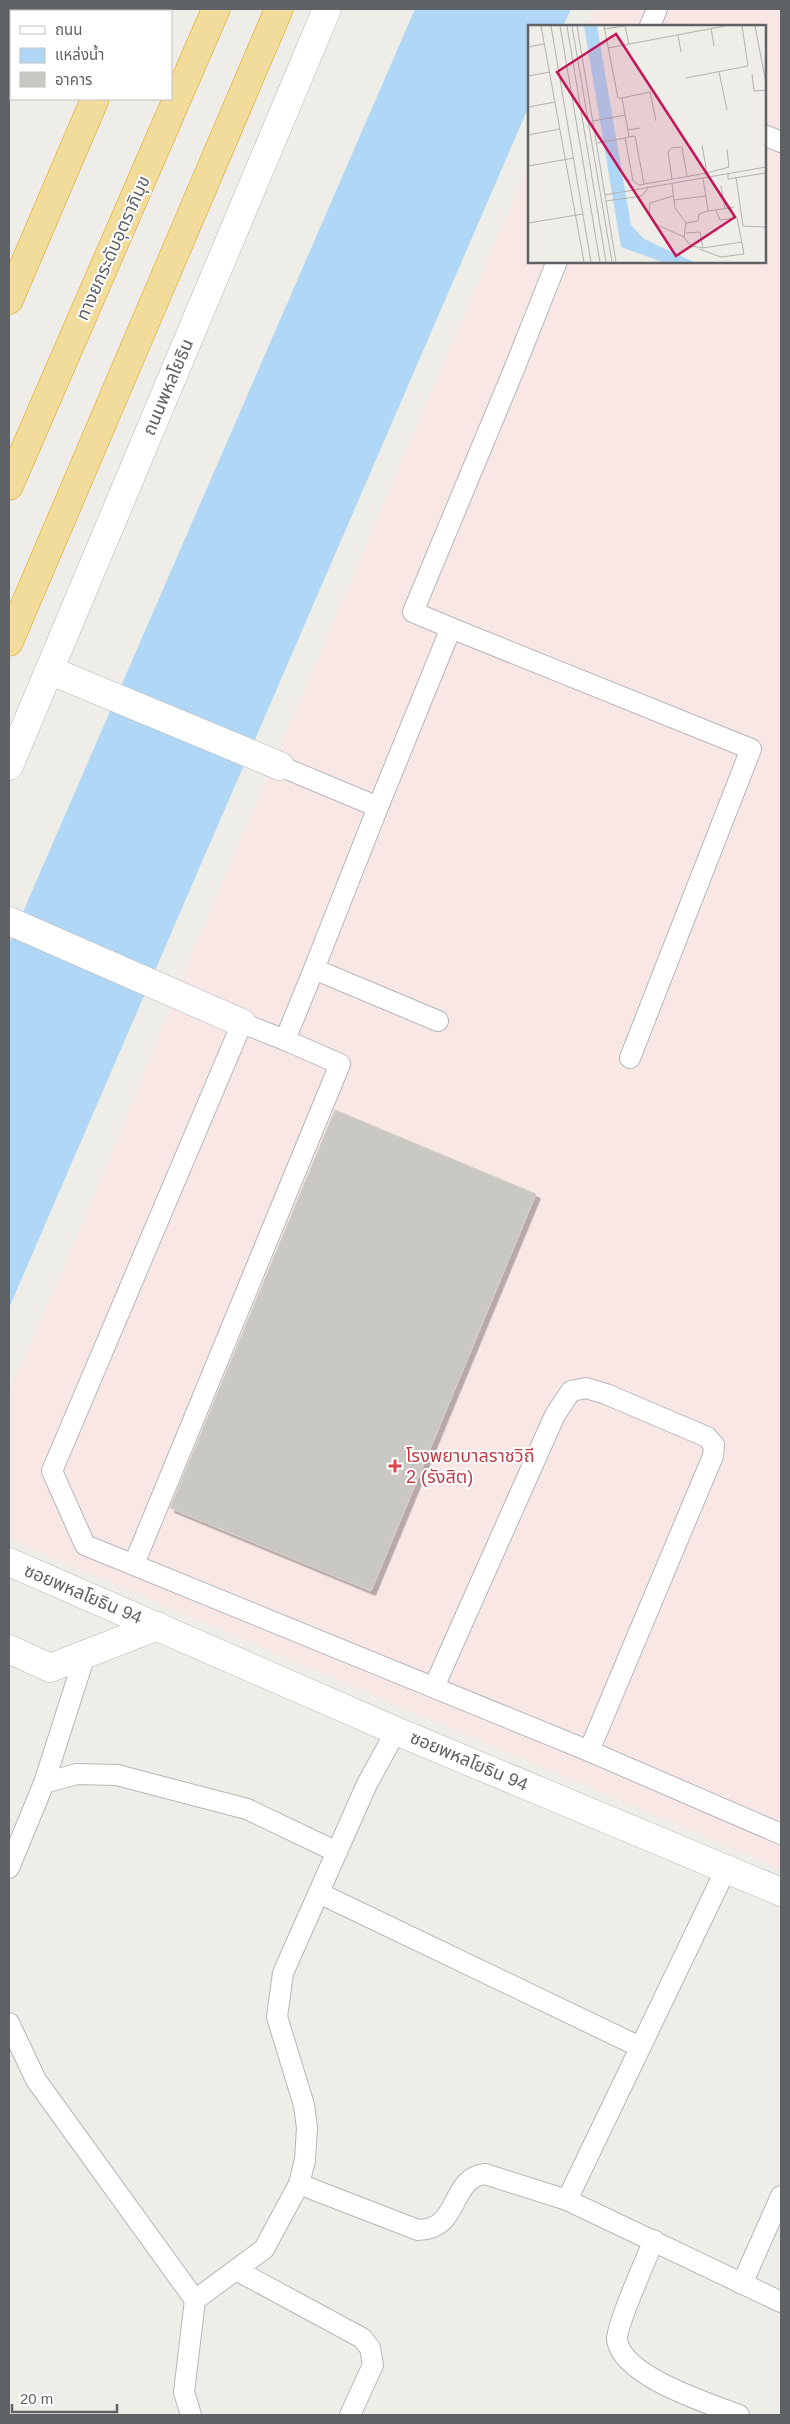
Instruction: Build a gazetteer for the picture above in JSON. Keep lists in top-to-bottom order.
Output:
{
  "streets": {
    "highway": ["ทางยกระดับอุตราภิมุข"],
    "street": ["ถนนพหลโยธิน", "ซอยพหลโยธิน 94"]
  },
  "places": {
    "health": ["โรงพยาบาลราชวิถี 2 (รังสิต)"]
  },
  "legend": ["ถนน", "แหล่งน้ำ", "อาคาร"],
  "scale_bar": "20 m"
}
